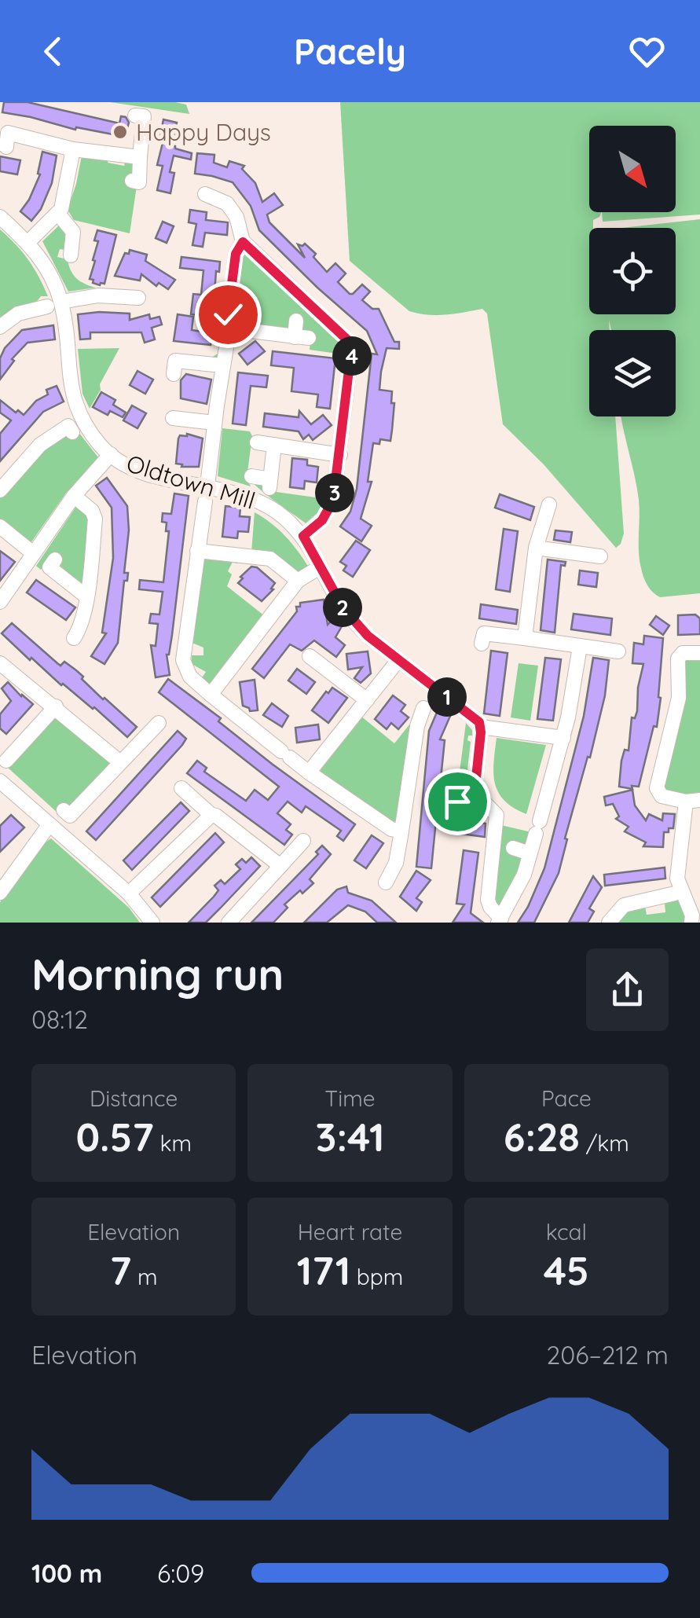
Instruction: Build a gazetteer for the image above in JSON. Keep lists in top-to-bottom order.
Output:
{
  "streets": {
    "street": ["Oldtown Mill"]
  },
  "places": ["Happy Days"],
  "north": "bottom right",
  "page": {
    "header": "Pacely",
    "pins": [
      "4",
      "3",
      "2",
      "1"
    ],
    "heading": ["Morning run", "08:12"],
    "stats": [
      ["Distance", "0.57 km"],
      ["Time", "3:41"],
      ["Pace", "6:28 /km"],
      ["Elevation", "7 m"],
      ["Heart rate", "171 bpm"],
      ["kcal", "45"]
    ],
    "chart": ["Elevation", "206–212 m"],
    "list": [
      {
        "name": "100 m",
        "note": "6:09"
      }
    ]
  }
}
